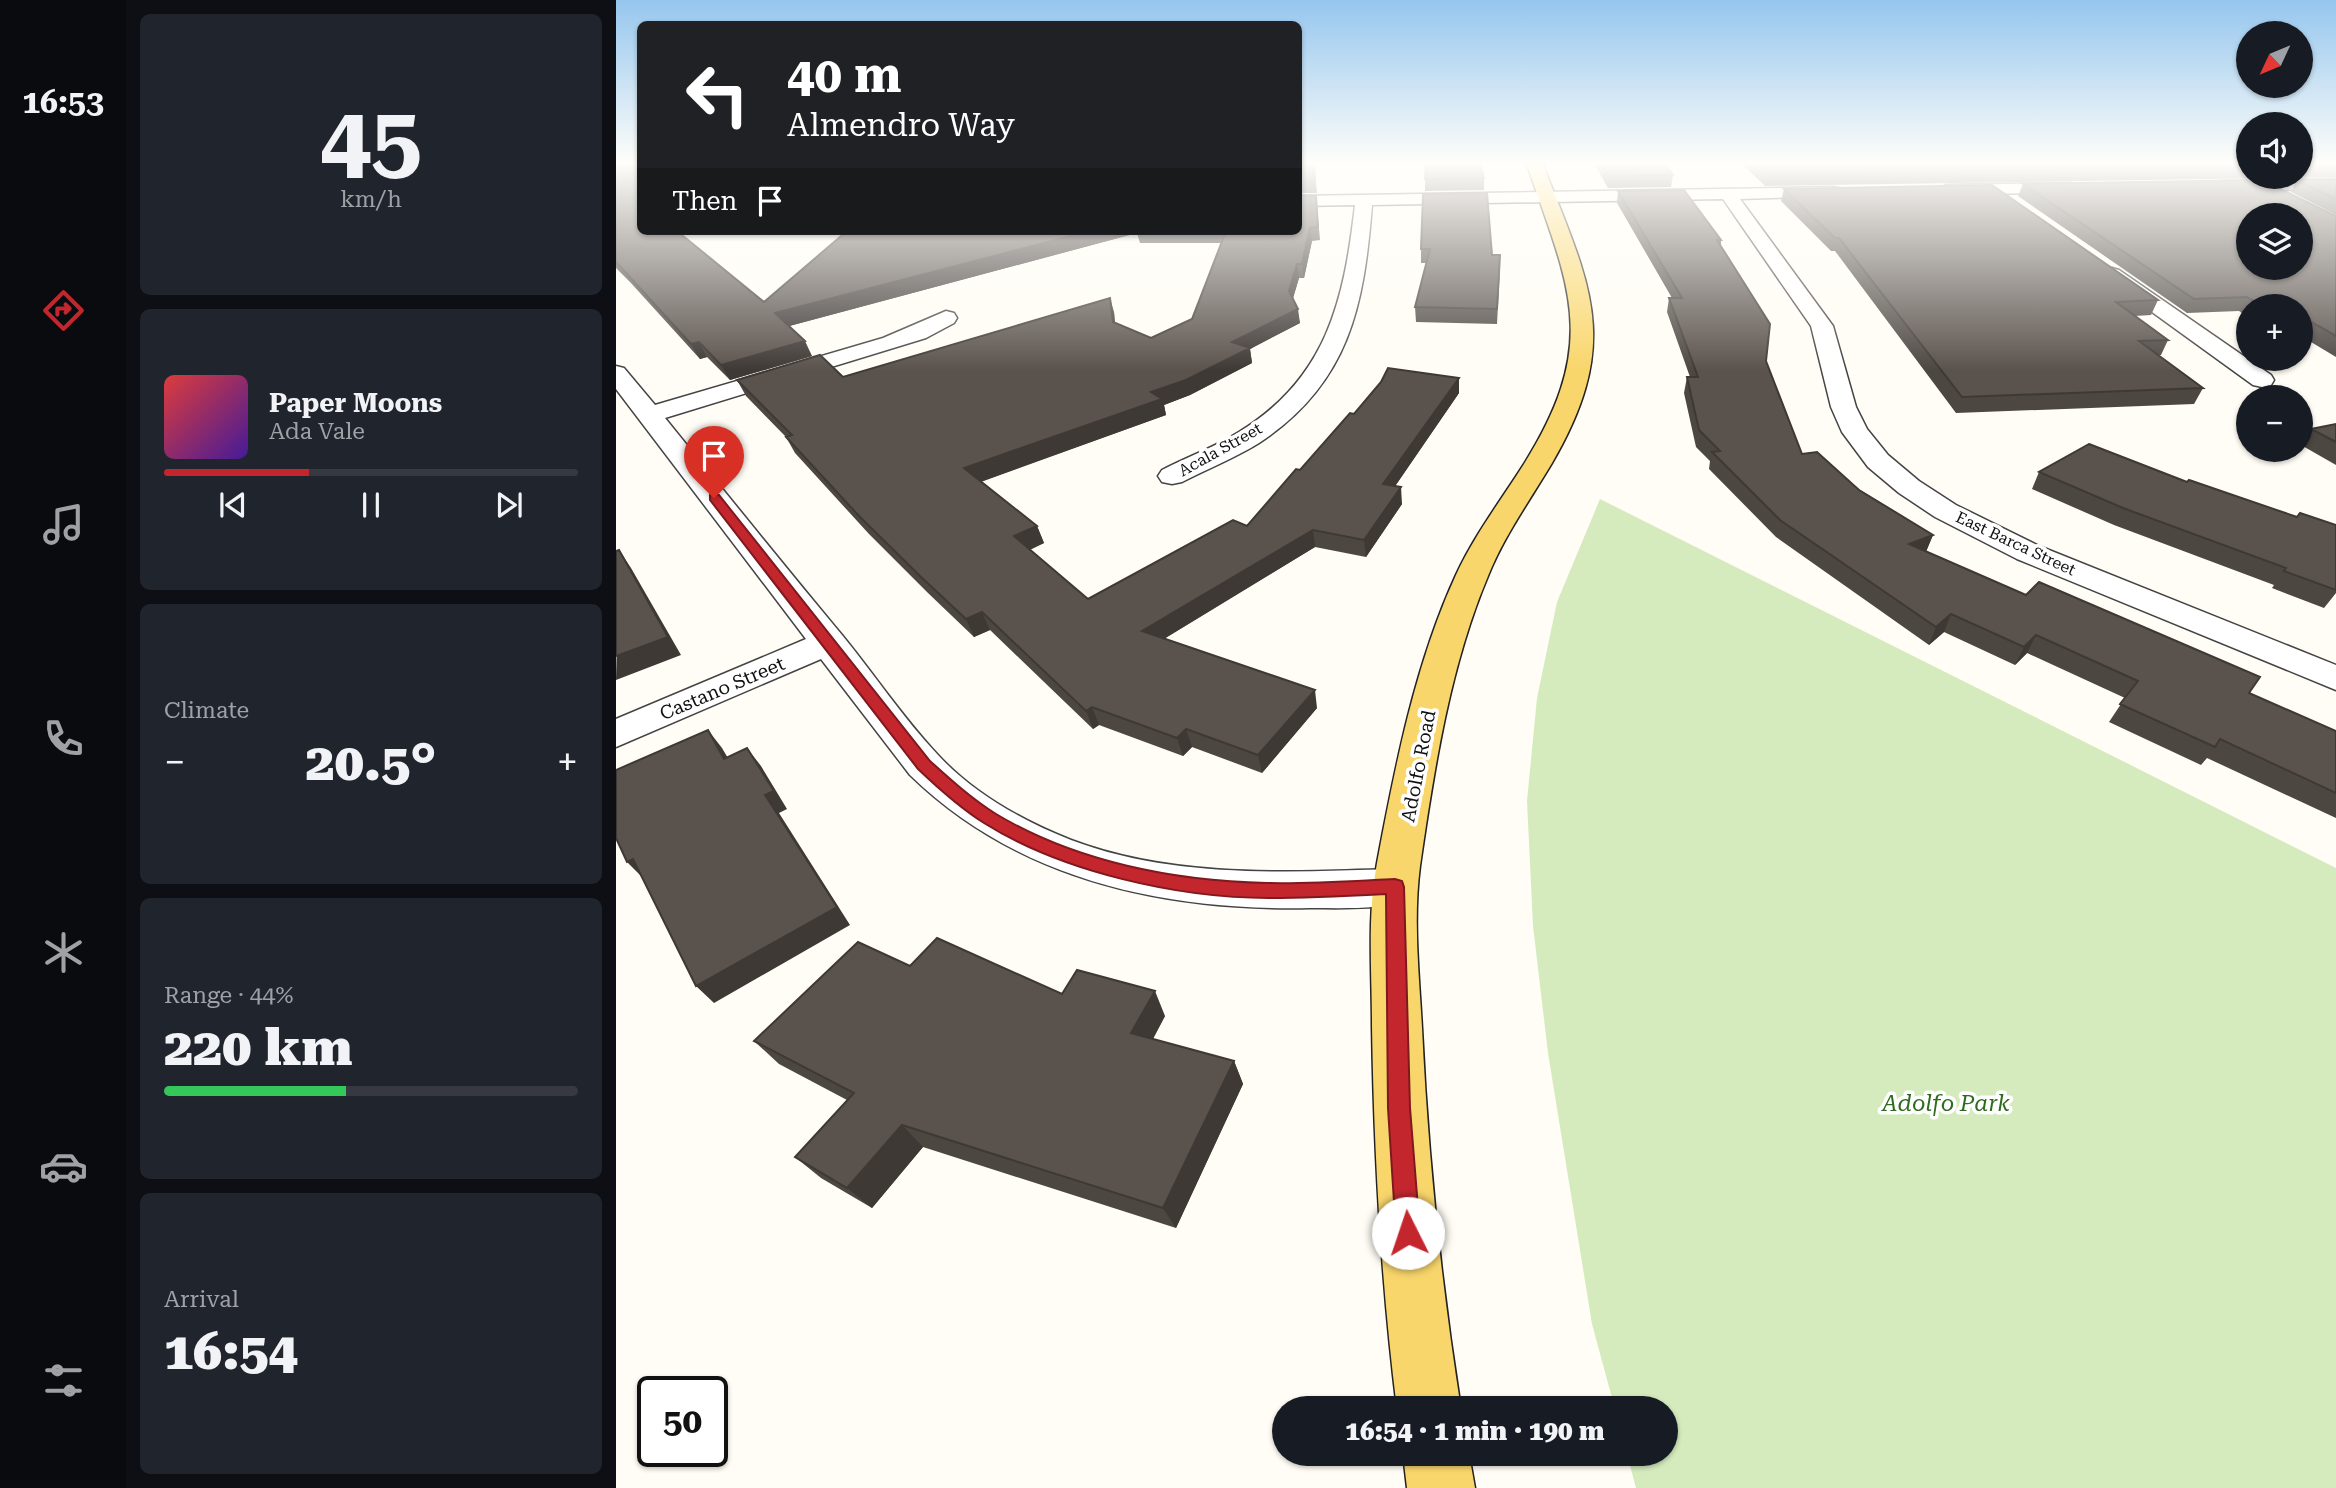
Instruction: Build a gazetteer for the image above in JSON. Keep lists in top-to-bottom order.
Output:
{
  "streets": {
    "main road": ["Adolfo Road"],
    "street": ["Acala Street", "East Barca Street", "Castano Street"]
  },
  "parks": ["Adolfo Park"],
  "north": "bottom left",
  "page": {
    "tabs": "16:53",
    "tile": [
      ["45", "km/h"],
      "Climate",
      ["Range · 44%", "220 km"],
      ["Arrival", "16:54"]
    ],
    "map_buttons": ["+", "−"],
    "turn": ["40 m", "Almendro Way"],
    "then": "Then",
    "song": ["Paper Moons", "Ada Vale"],
    "heat": ["−", "20.5°", "+"],
    "limit": "50",
    "trip": "16:54 · 1 min · 190 m"
  }
}
